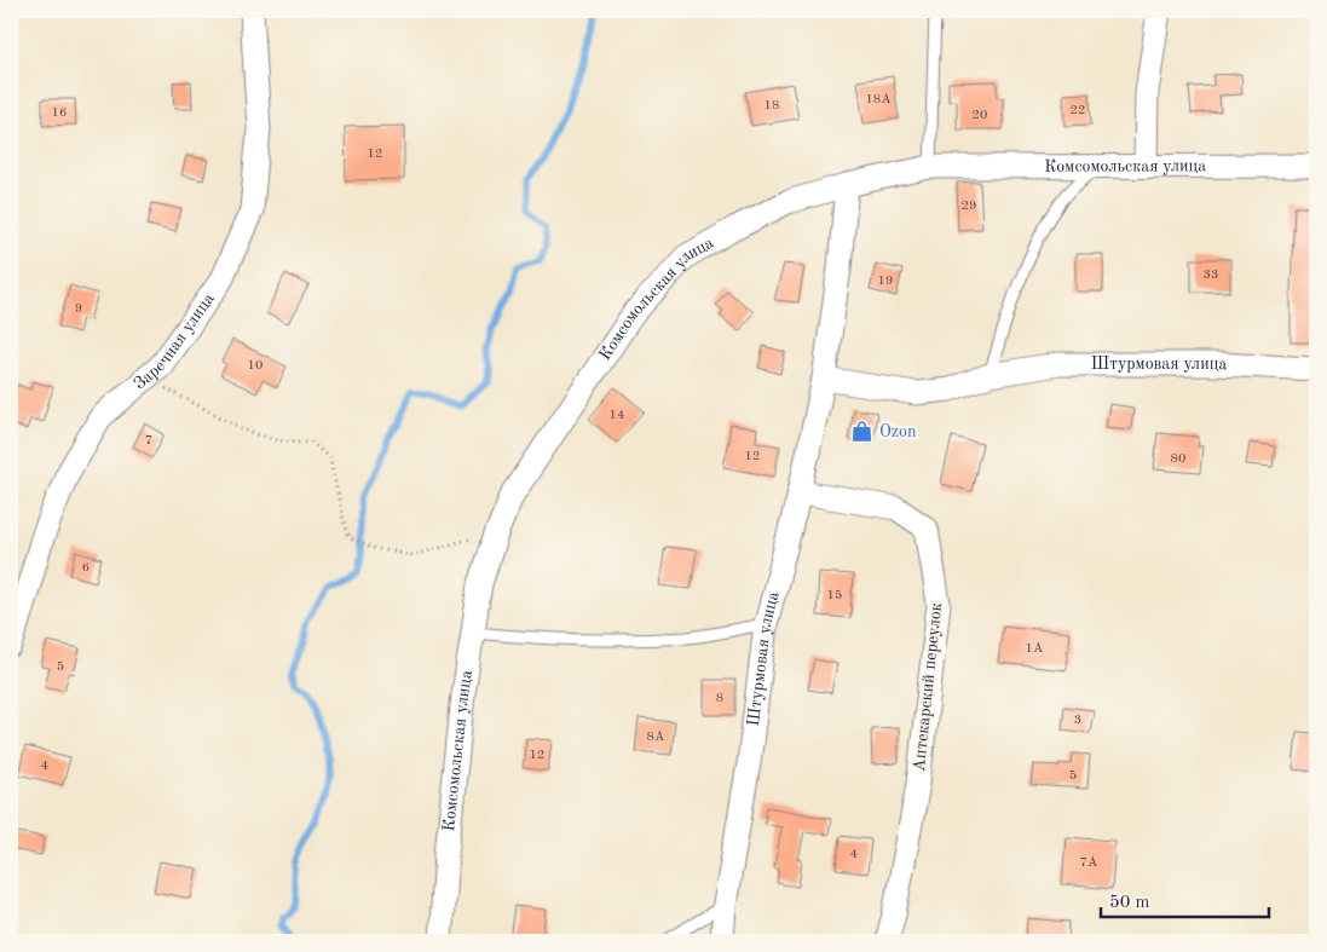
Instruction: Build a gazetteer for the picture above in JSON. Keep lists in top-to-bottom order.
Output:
{
  "streets": {
    "street": [
      "Комсомольская улица",
      "Заречная улица",
      "Штурмовая улица",
      "Аптекарский переулок"
    ]
  },
  "crossings": [
    ["Комсомольская улица", "Штурмовая улица"],
    ["Штурмовая улица", "Аптекарский переулок"]
  ],
  "places": {
    "shop": ["Ozon"]
  },
  "house_numbers": [
    "18А",
    "18",
    "22",
    "16",
    "20",
    "12",
    "29",
    "33",
    "19",
    "9",
    "10",
    "14",
    "7",
    "12",
    "80",
    "6",
    "15",
    "1А",
    "5",
    "8",
    "3",
    "8А",
    "12",
    "4",
    "5",
    "4",
    "7А"
  ],
  "scale_bar": "50 m"
}
